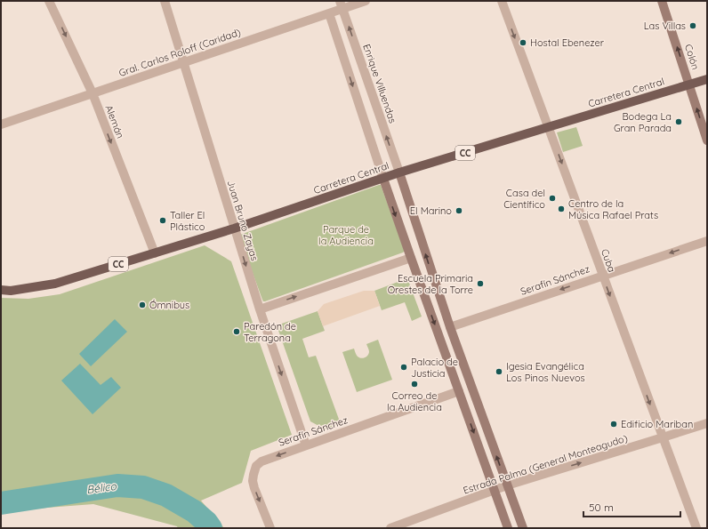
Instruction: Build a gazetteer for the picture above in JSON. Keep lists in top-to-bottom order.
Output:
{
  "streets": {
    "main road": ["Colón", "Carretera Central", "CC"],
    "street": [
      "Gral. Carlos Roloff (Caridad)",
      "Enrique Villuendas",
      "Alemán",
      "Juan Bruno Zayas",
      "Cuba",
      "Serafín Sánchez",
      "Estrada Palma (General Monteagudo)"
    ]
  },
  "crossings": [
    ["Gral. Carlos Roloff (Caridad)", "Enrique Villuendas"],
    ["Gral. Carlos Roloff (Caridad)", "Alemán"],
    ["Gral. Carlos Roloff (Caridad)", "Juan Bruno Zayas"],
    ["Colón", "Carretera Central"],
    ["Enrique Villuendas", "Carretera Central"],
    ["Carretera Central", "Alemán"],
    ["Carretera Central", "Juan Bruno Zayas"],
    ["Carretera Central", "Cuba"],
    ["Juan Bruno Zayas", "Serafín Sánchez"],
    ["Cuba", "Serafín Sánchez"],
    ["Cuba", "Estrada Palma (General Monteagudo)"]
  ],
  "one_way": [
    "Colón",
    "Alemán",
    "Juan Bruno Zayas",
    "Cuba",
    "Serafín Sánchez",
    "Estrada Palma (General Monteagudo)"
  ],
  "water": ["Bélico"],
  "parks": ["Parque de la Audiencia"],
  "places": [
    "Las Villas",
    "Hostal Ebenezer",
    "Bodega La Gran Parada",
    "Casa del Científico",
    "Centro de la Música Rafael Prats",
    "El Marino",
    "Taller El Plástico",
    "Escuela Primaria Orestes de la Torre",
    "Ómnibus",
    "Paredón de Terragona",
    "Palacio de Justicia",
    "Igesia Evangélica Los Pinos Nuevos",
    "Correo de la Audiencia",
    "Edificio Mariban"
  ],
  "scale_bar": "50 m"
}
